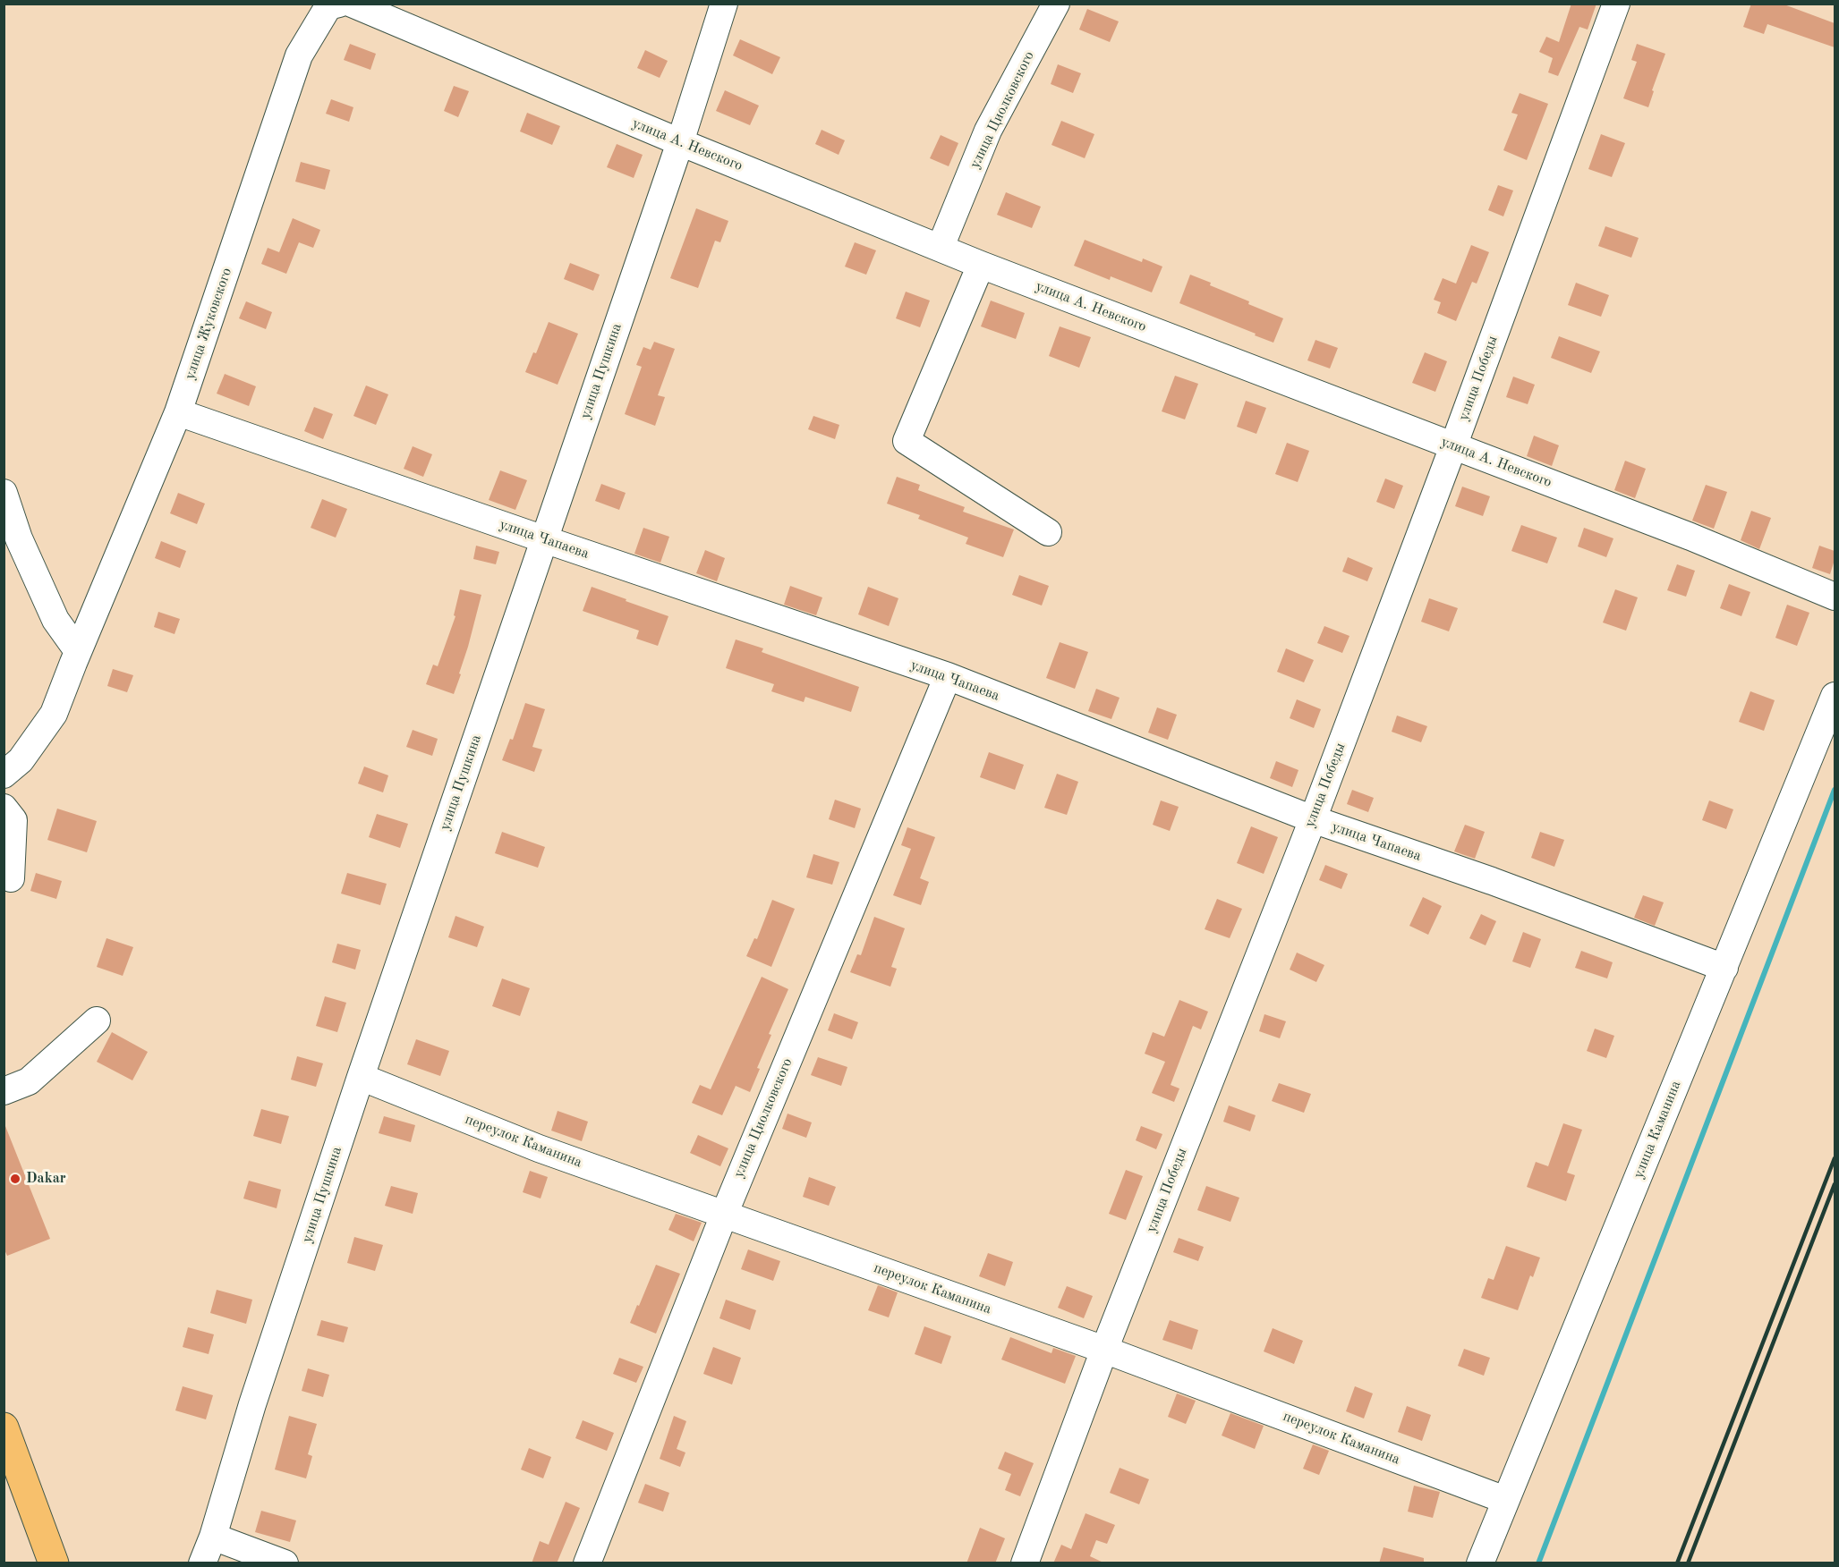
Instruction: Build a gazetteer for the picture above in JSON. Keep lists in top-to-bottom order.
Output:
{
  "streets": {
    "street": [
      "улица Циолковского",
      "улица А. Невского",
      "улица Жуковского",
      "улица Пушкина",
      "улица Победы",
      "улица Чапаева",
      "улица Каманина",
      "переулок Каманина"
    ]
  },
  "crossings": [
    ["улица Циолковского", "улица А. Невского"],
    ["улица Циолковского", "улица Чапаева"],
    ["улица Циолковского", "переулок Каманина"],
    ["улица А. Невского", "улица Пушкина"],
    ["улица А. Невского", "улица Победы"],
    ["улица Жуковского", "улица Чапаева"],
    ["улица Пушкина", "улица Чапаева"],
    ["улица Пушкина", "переулок Каманина"],
    ["улица Победы", "улица Чапаева"],
    ["улица Победы", "переулок Каманина"],
    ["улица Чапаева", "улица Каманина"],
    ["улица Каманина", "переулок Каманина"]
  ],
  "places": ["Dakar"]
}
